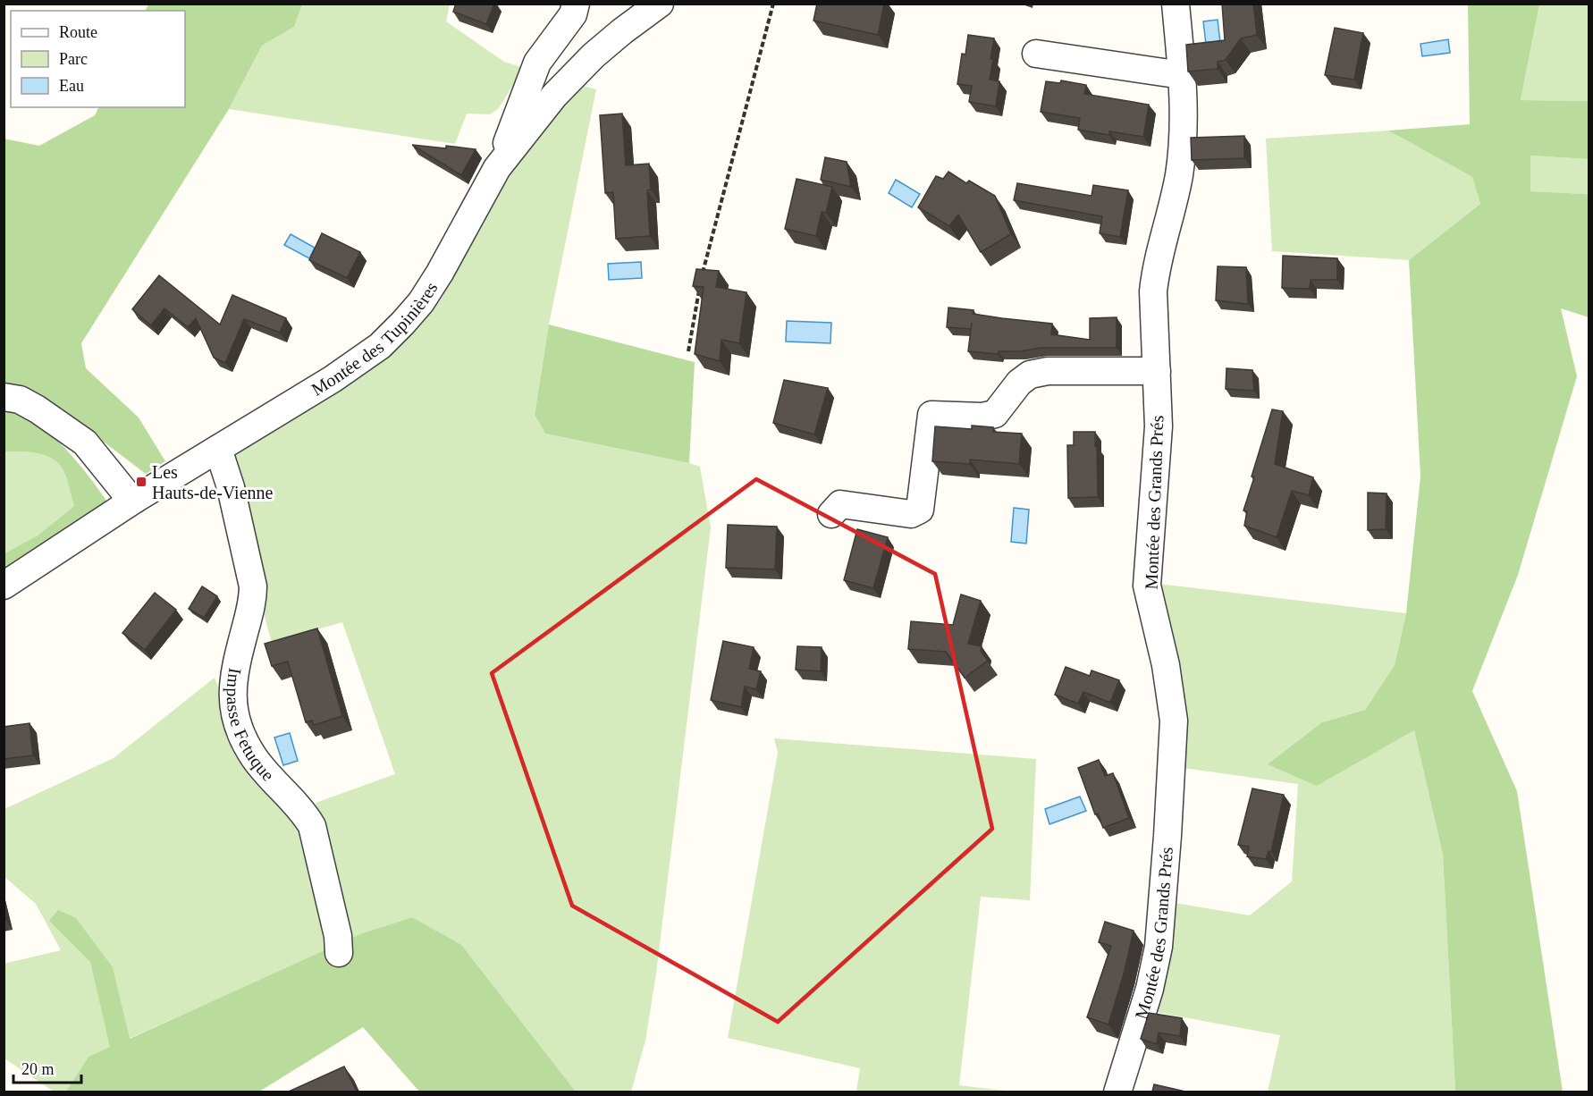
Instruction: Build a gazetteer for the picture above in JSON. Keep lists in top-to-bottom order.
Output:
{
  "streets": {
    "street": ["Montée des Tupinières", "Montée des Grands Prés", "Impasse Fetuque"]
  },
  "crossings": [
    ["Montée des Tupinières", "Impasse Fetuque"]
  ],
  "places": {
    "transit": ["Les Hauts-de-Vienne"]
  },
  "legend": ["Route", "Parc", "Eau"],
  "scale_bar": "20 m"
}
